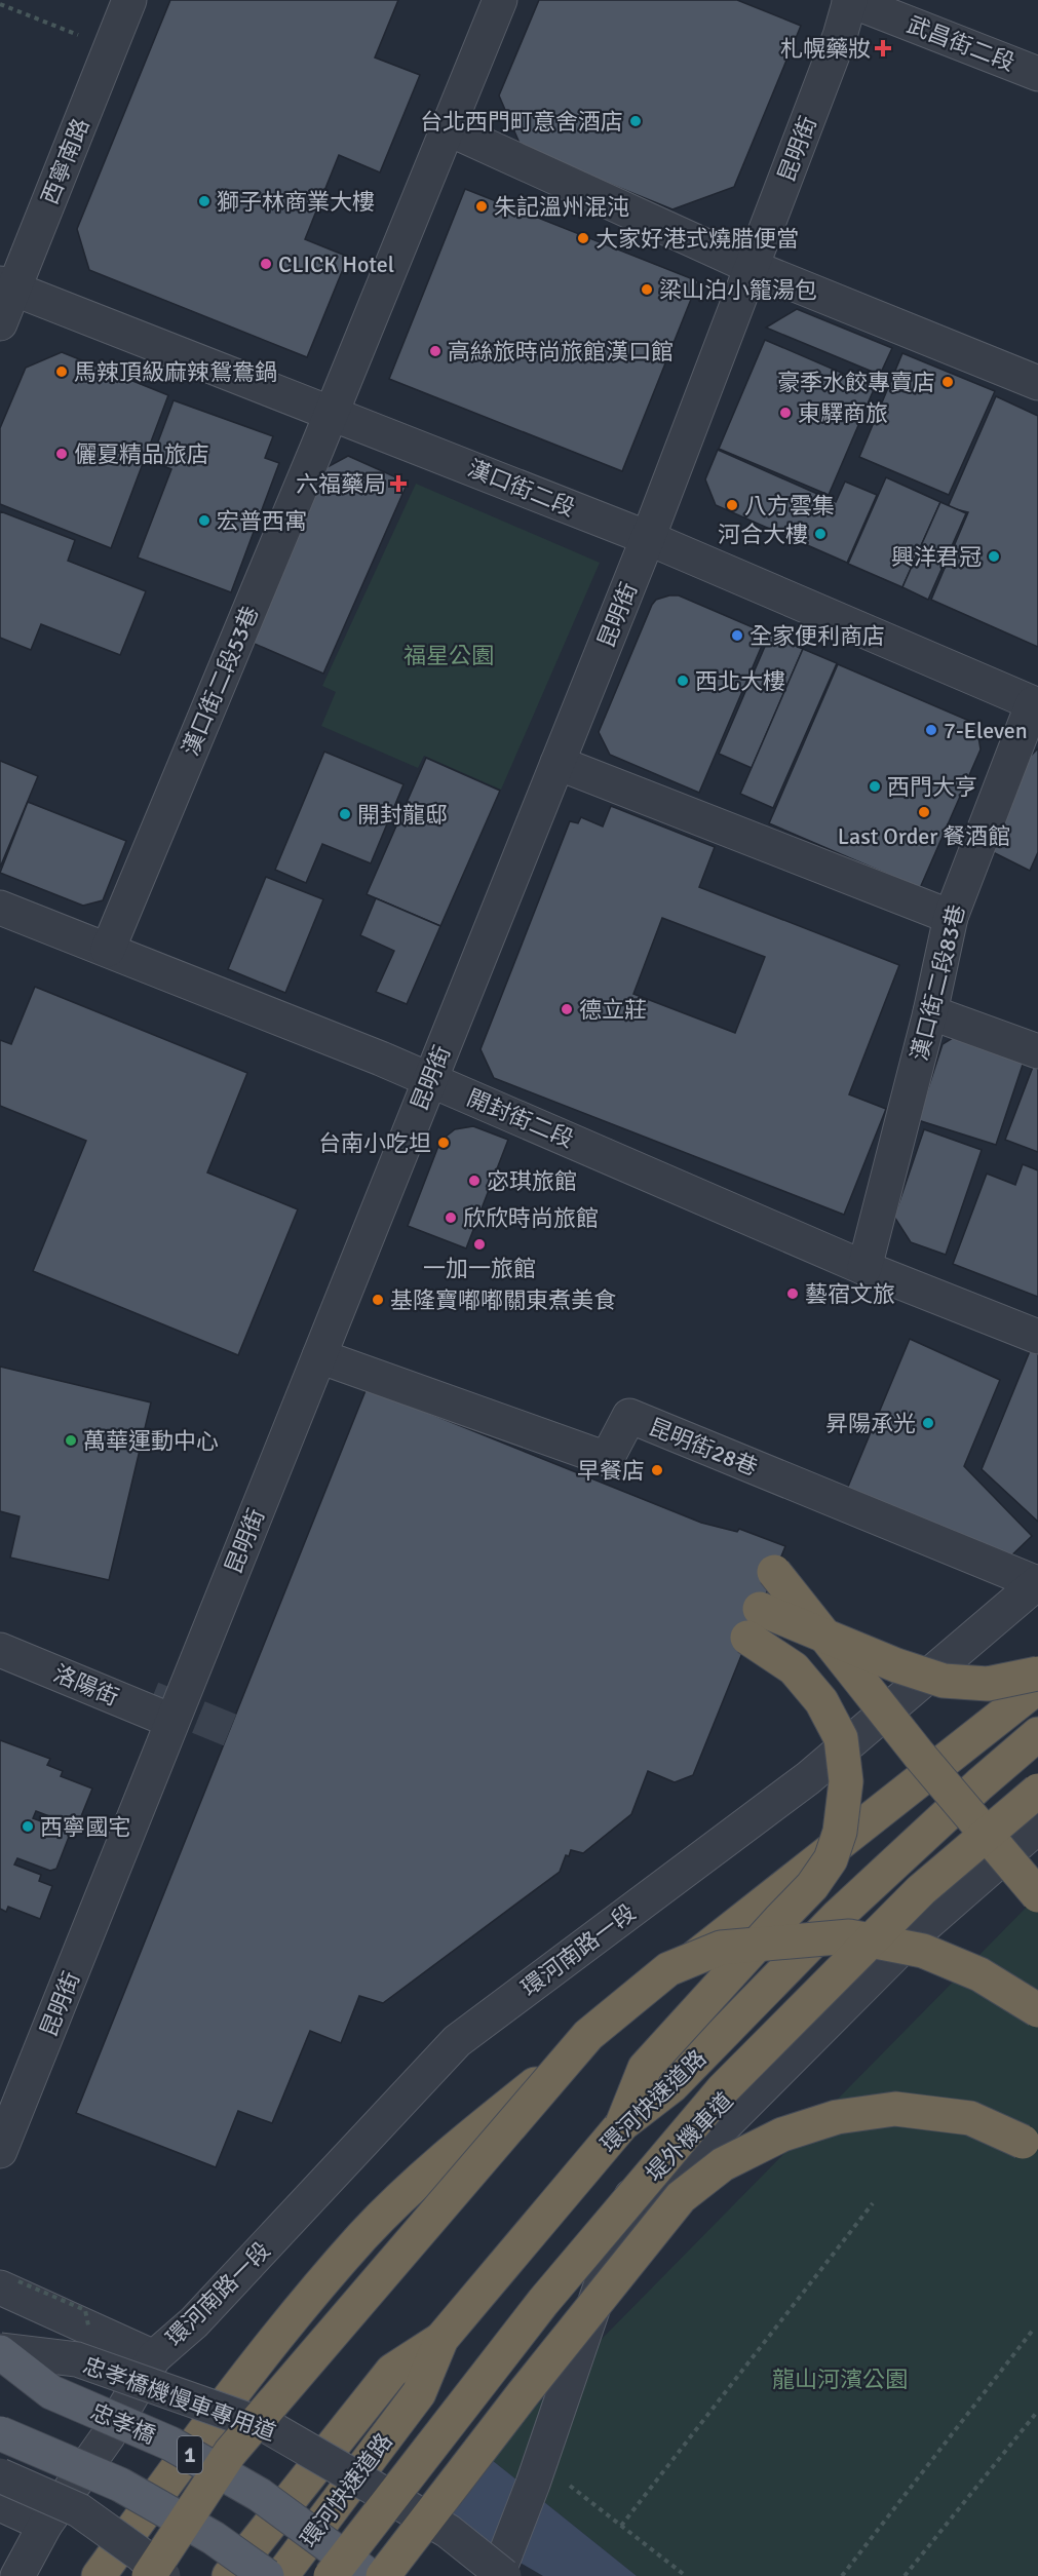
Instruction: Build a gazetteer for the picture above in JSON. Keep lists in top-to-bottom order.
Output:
{
  "streets": {
    "highway": ["環河快速道路"],
    "main road": ["忠孝橋", "1"],
    "street": [
      "武昌街二段",
      "昆明街",
      "西寧南路",
      "漢口街二段",
      "漢口街二段53巷",
      "漢口街二段83巷",
      "開封街二段",
      "昆明街28巷",
      "洛陽街",
      "環河南路一段",
      "堤外機車道",
      "忠孝橋機慢車專用道"
    ]
  },
  "crossings": [
    ["武昌街二段", "昆明街"],
    ["昆明街", "漢口街二段"],
    ["昆明街", "開封街二段"],
    ["昆明街", "昆明街28巷"],
    ["昆明街", "洛陽街"],
    ["西寧南路", "漢口街二段"],
    ["漢口街二段", "漢口街二段53巷"],
    ["漢口街二段", "漢口街二段83巷"],
    ["漢口街二段53巷", "開封街二段"],
    ["漢口街二段83巷", "開封街二段"],
    ["昆明街28巷", "環河南路一段"],
    ["忠孝橋機慢車專用道", "忠孝橋"]
  ],
  "parks": ["福星公園", "龍山河濱公園"],
  "places": {
    "health": ["札幌藥妝", "六福藥局"],
    "other": [
      "台北西門町意舍酒店",
      "獅子林商業大樓",
      "朱記溫州混沌",
      "大家好港式燒腊便當",
      "CLICK Hotel",
      "梁山泊小籠湯包",
      "高絲旅時尚旅館漢口館",
      "馬辣頂級麻辣鴛鴦鍋",
      "豪季水餃專賣店",
      "東驛商旅",
      "儷夏精品旅店",
      "八方雲集",
      "宏普西寓",
      "河合大樓",
      "興洋君冠",
      "全家便利商店",
      "西北大樓",
      "7-Eleven",
      "西門大亨",
      "Last Order 餐酒館",
      "開封龍邸",
      "德立莊",
      "台南小吃坦",
      "宓琪旅館",
      "欣欣時尚旅館",
      "一加一旅館",
      "藝宿文旅",
      "基隆寶嘟嘟關東煮美食",
      "昇陽承光",
      "萬華運動中心",
      "早餐店",
      "西寧國宅"
    ]
  }
}
